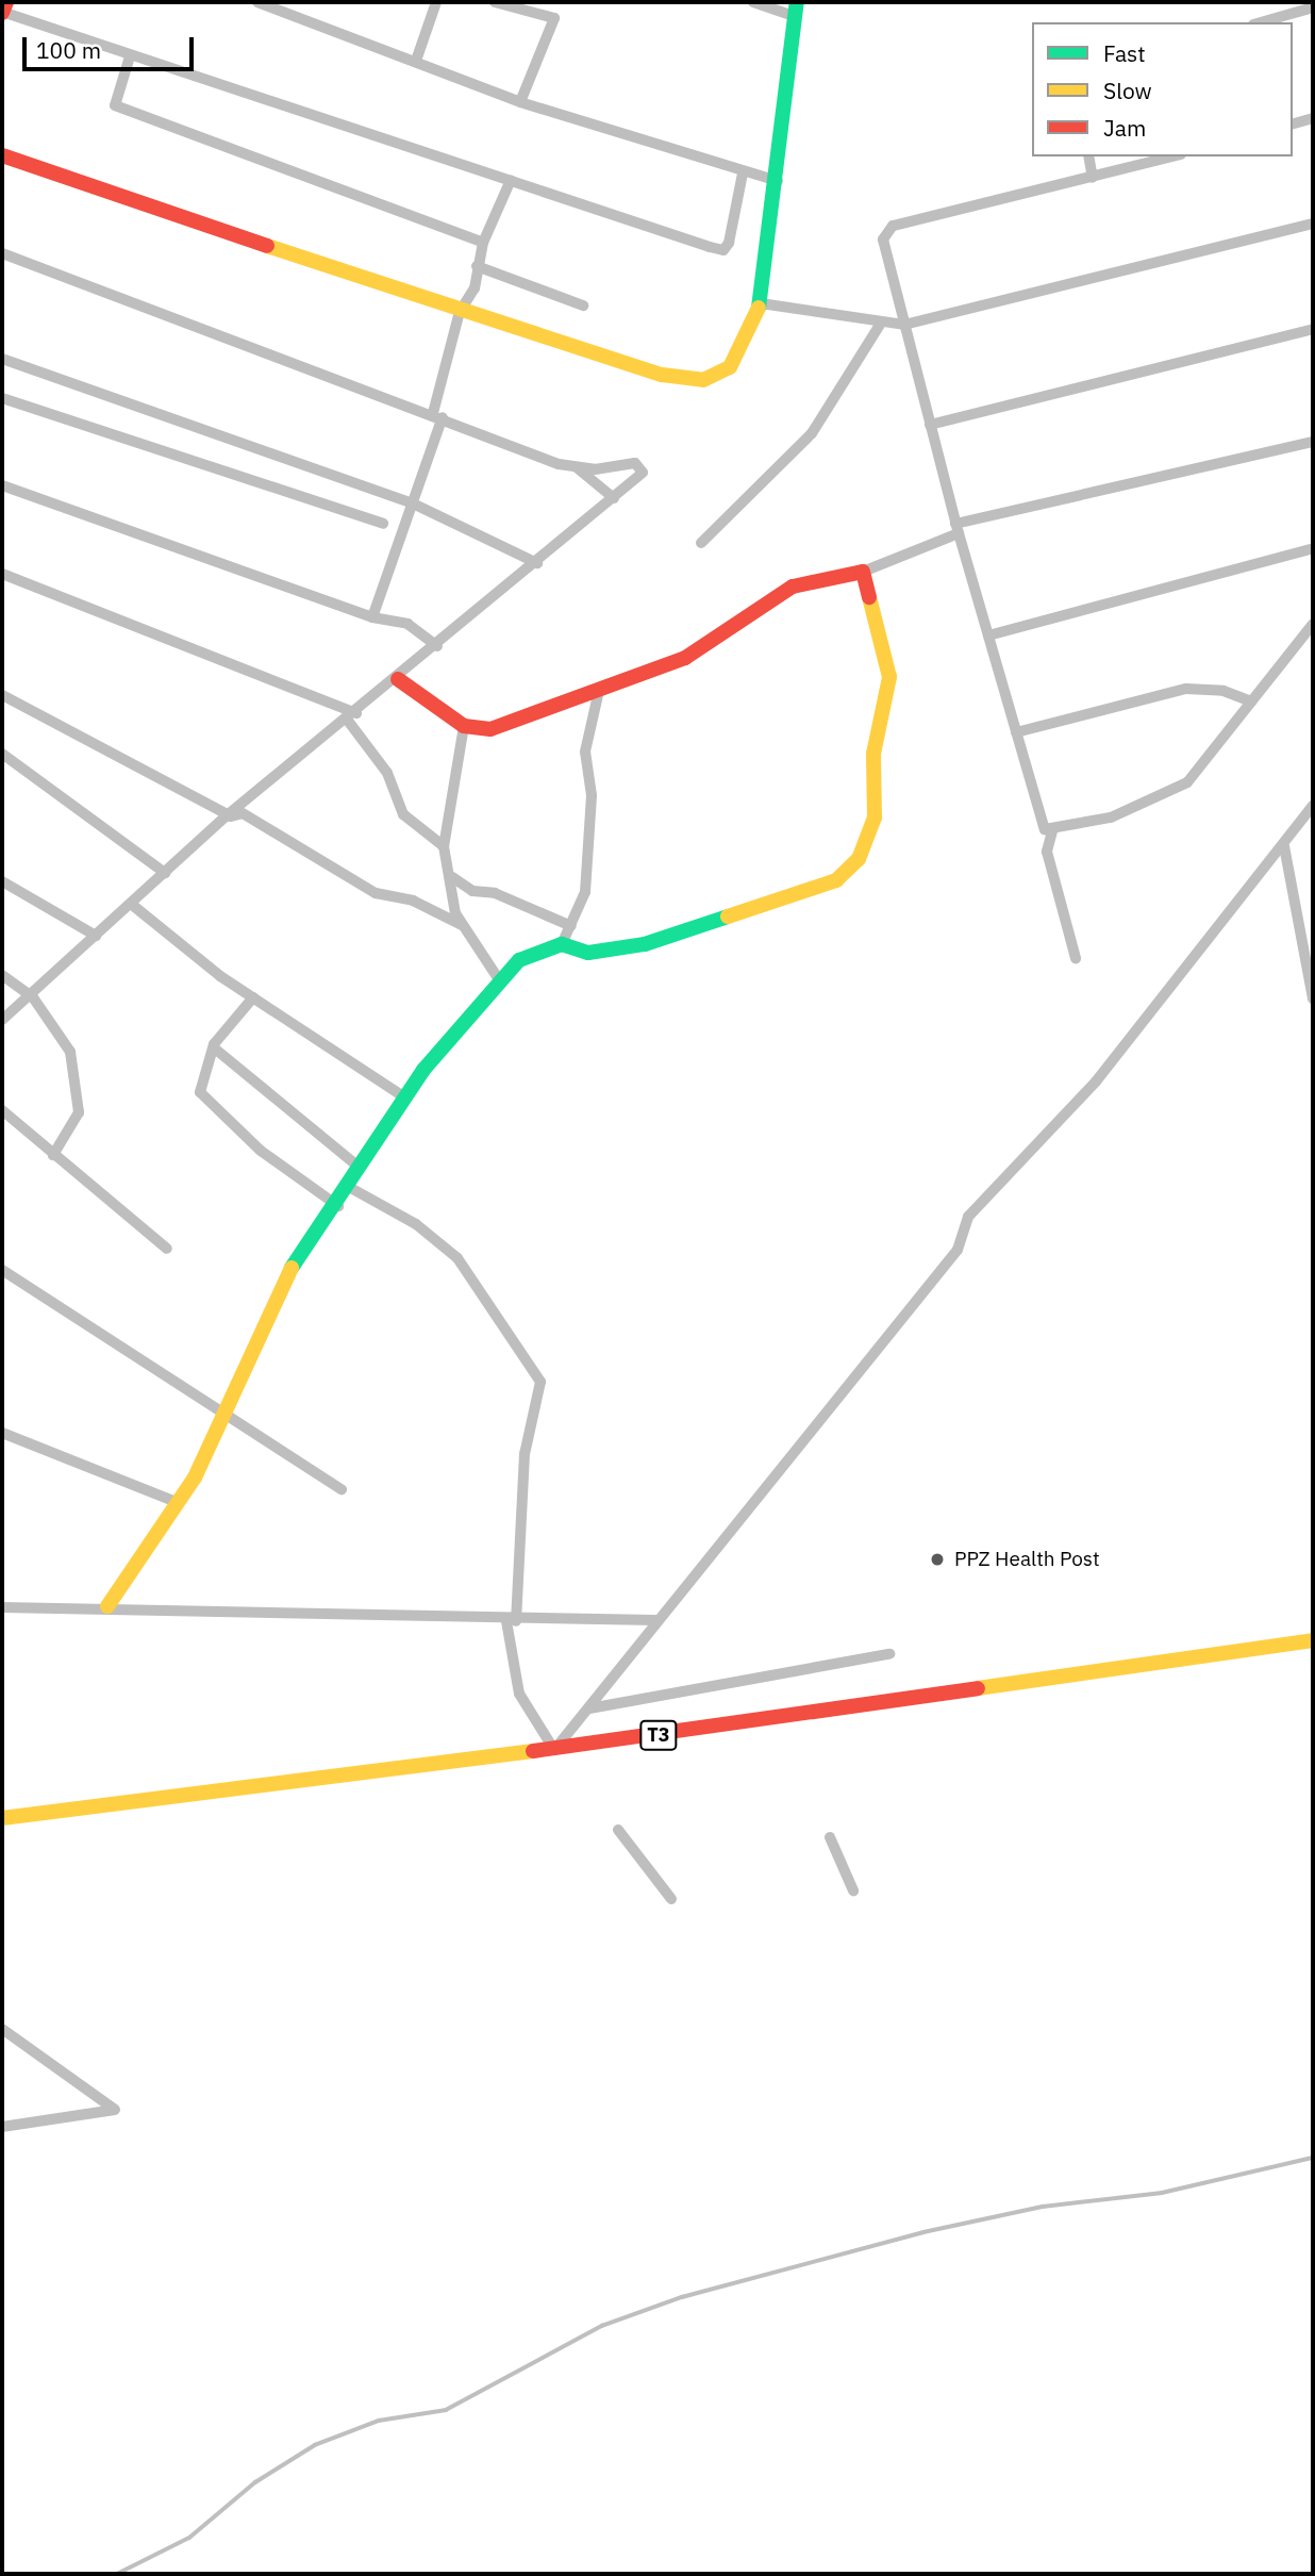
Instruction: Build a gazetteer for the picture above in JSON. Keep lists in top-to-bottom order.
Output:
{
  "streets": {
    "main road": ["T3"]
  },
  "places": ["PPZ Health Post"],
  "legend": ["Fast", "Slow", "Jam"],
  "scale_bar": "100 m"
}
